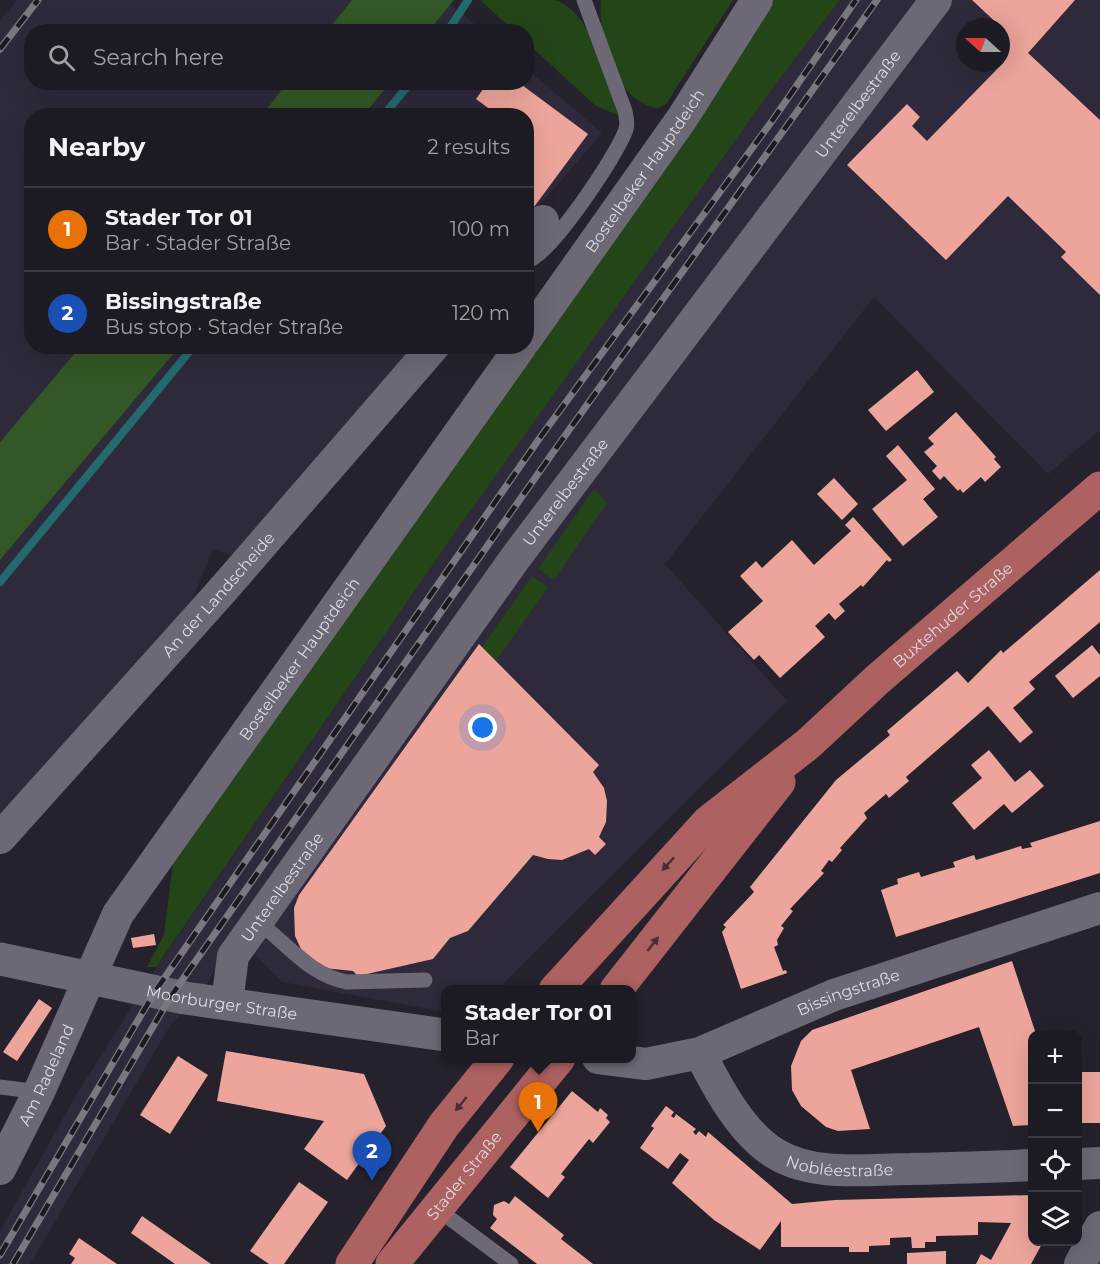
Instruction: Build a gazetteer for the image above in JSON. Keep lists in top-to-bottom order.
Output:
{
  "streets": {
    "main road": ["Buxtehuder Straße", "Moorburger Straße", "Stader Straße"],
    "street": [
      "Unterelbestraße",
      "Bostelbeker Hauptdeich",
      "An der Landscheide",
      "Bissingstraße",
      "Am Radeland",
      "Nobléestraße"
    ]
  },
  "crossings": [
    ["Unterelbestraße", "Moorburger Straße"],
    ["Bostelbeker Hauptdeich", "Moorburger Straße"],
    ["Bostelbeker Hauptdeich", "Am Radeland"],
    ["Bissingstraße", "Nobléestraße"],
    ["Moorburger Straße", "Am Radeland"]
  ],
  "north": "left",
  "page": {
    "search": "Search here",
    "heading": ["Nearby", "2 results"],
    "list": [
      {
        "mark": "1",
        "name": "Stader Tor 01",
        "note": "Bar · Stader Straße",
        "value": "100 m"
      },
      {
        "mark": "2",
        "name": "Bissingstraße",
        "note": "Bus stop · Stader Straße",
        "value": "120 m"
      }
    ],
    "popup": ["Stader Tor 01", "Bar"],
    "map_buttons": ["+", "−"],
    "pins": ["1", "2"]
  }
}
